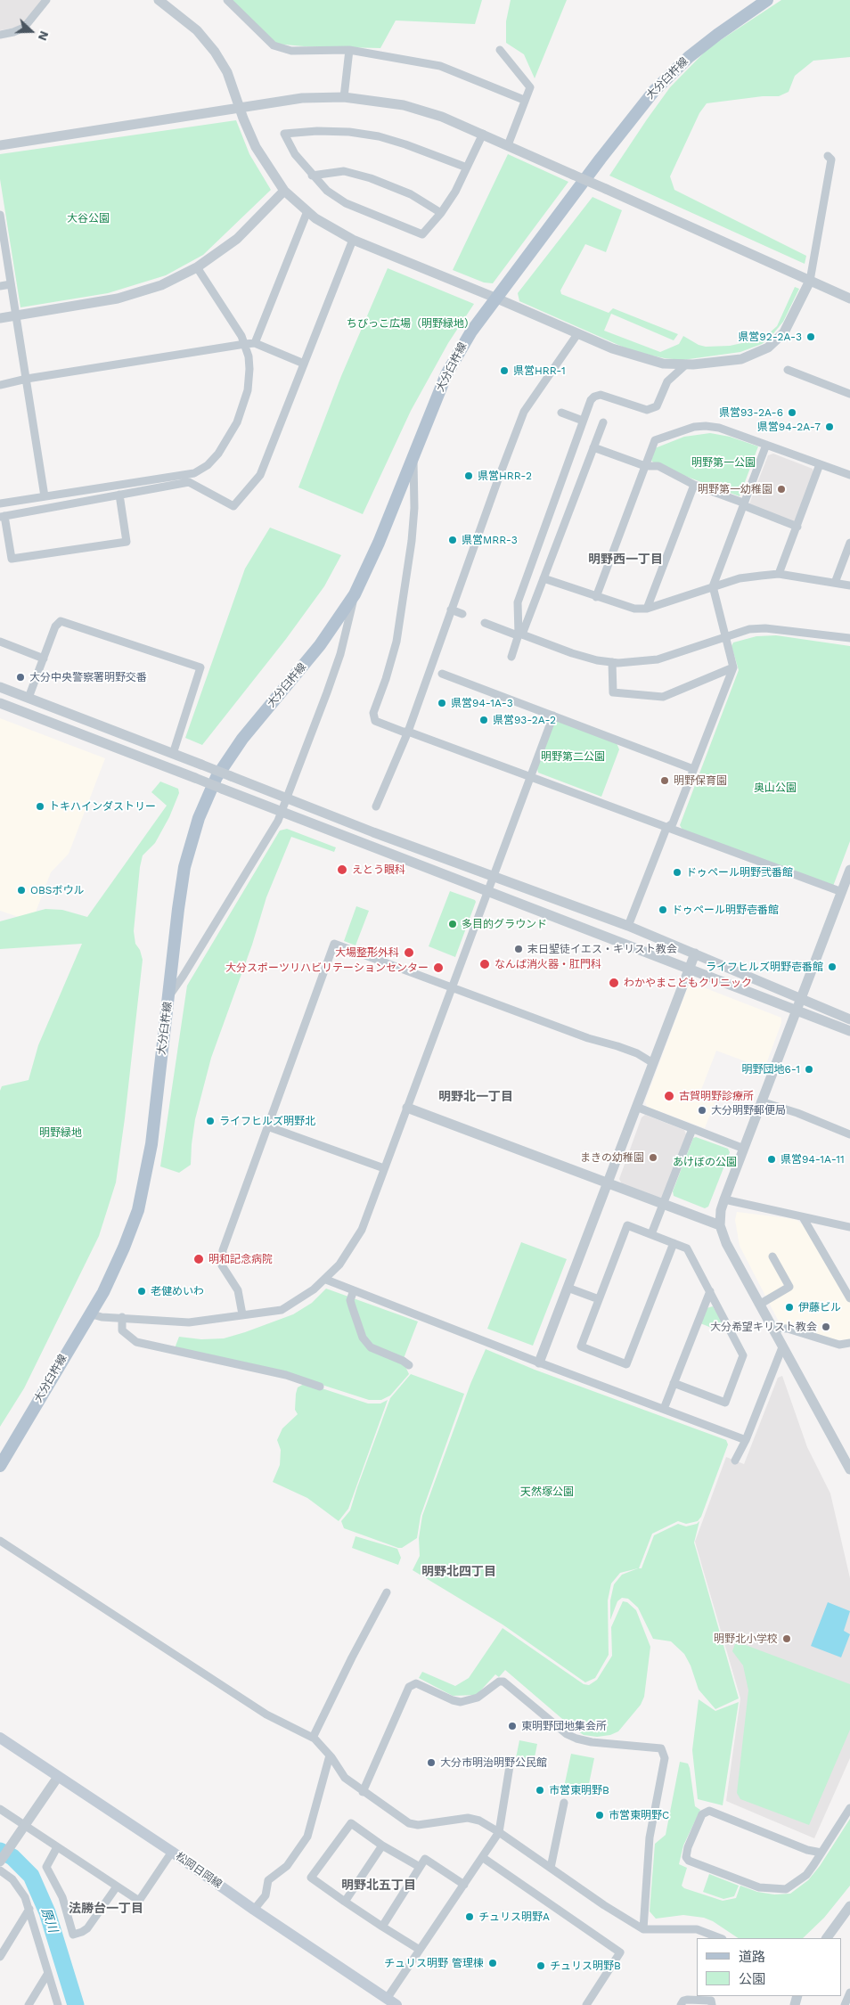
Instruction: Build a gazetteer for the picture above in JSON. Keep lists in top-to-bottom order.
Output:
{
  "streets": {
    "main road": ["大分臼杵線", "松岡日岡線"]
  },
  "districts": [
    "明野西一丁目",
    "明野北一丁目",
    "明野北四丁目",
    "明野北五丁目",
    "法勝台一丁目"
  ],
  "water": ["原川"],
  "parks": [
    "大谷公園",
    "ちびっこ広場（明野緑地）",
    "明野第一公園",
    "明野第二公園",
    "奥山公園",
    "明野緑地",
    "あけぼの公園",
    "天然塚公園"
  ],
  "places": [
    "県営92-2A-3",
    "県営HRR-1",
    "県営93-2A-6",
    "県営94-2A-7",
    "県営HRR-2",
    "明野第一幼稚園",
    "県営MRR-3",
    "大分中央警察署明野交番",
    "県営94-1A-3",
    "県営93-2A-2",
    "明野保育園",
    "トキハインダストリー",
    "えとう眼科",
    "ドゥペール明野弐番館",
    "OBSボウル",
    "ドゥペール明野壱番館",
    "多目的グラウンド",
    "末日聖徒イエス・キリスト教会",
    "大場整形外科",
    "なんば消火器・肛門科",
    "ライフヒルズ明野壱番館",
    "大分スポーツリハビリテーションセンター",
    "わかやまこどもクリニック",
    "明野団地6-1",
    "古賀明野診療所",
    "大分明野郵便局",
    "ライフヒルズ明野北",
    "まきの幼稚園",
    "県営94-1A-11",
    "明和記念病院",
    "老健めいわ",
    "伊藤ビル",
    "大分希望キリスト教会",
    "明野北小学校",
    "東明野団地集会所",
    "大分市明治明野公民館",
    "市営東明野B",
    "市営東明野C",
    "チュリス明野A",
    "チュリス明野 管理棟",
    "チュリス明野B"
  ],
  "legend": ["道路", "公園"],
  "north": "right"
}
